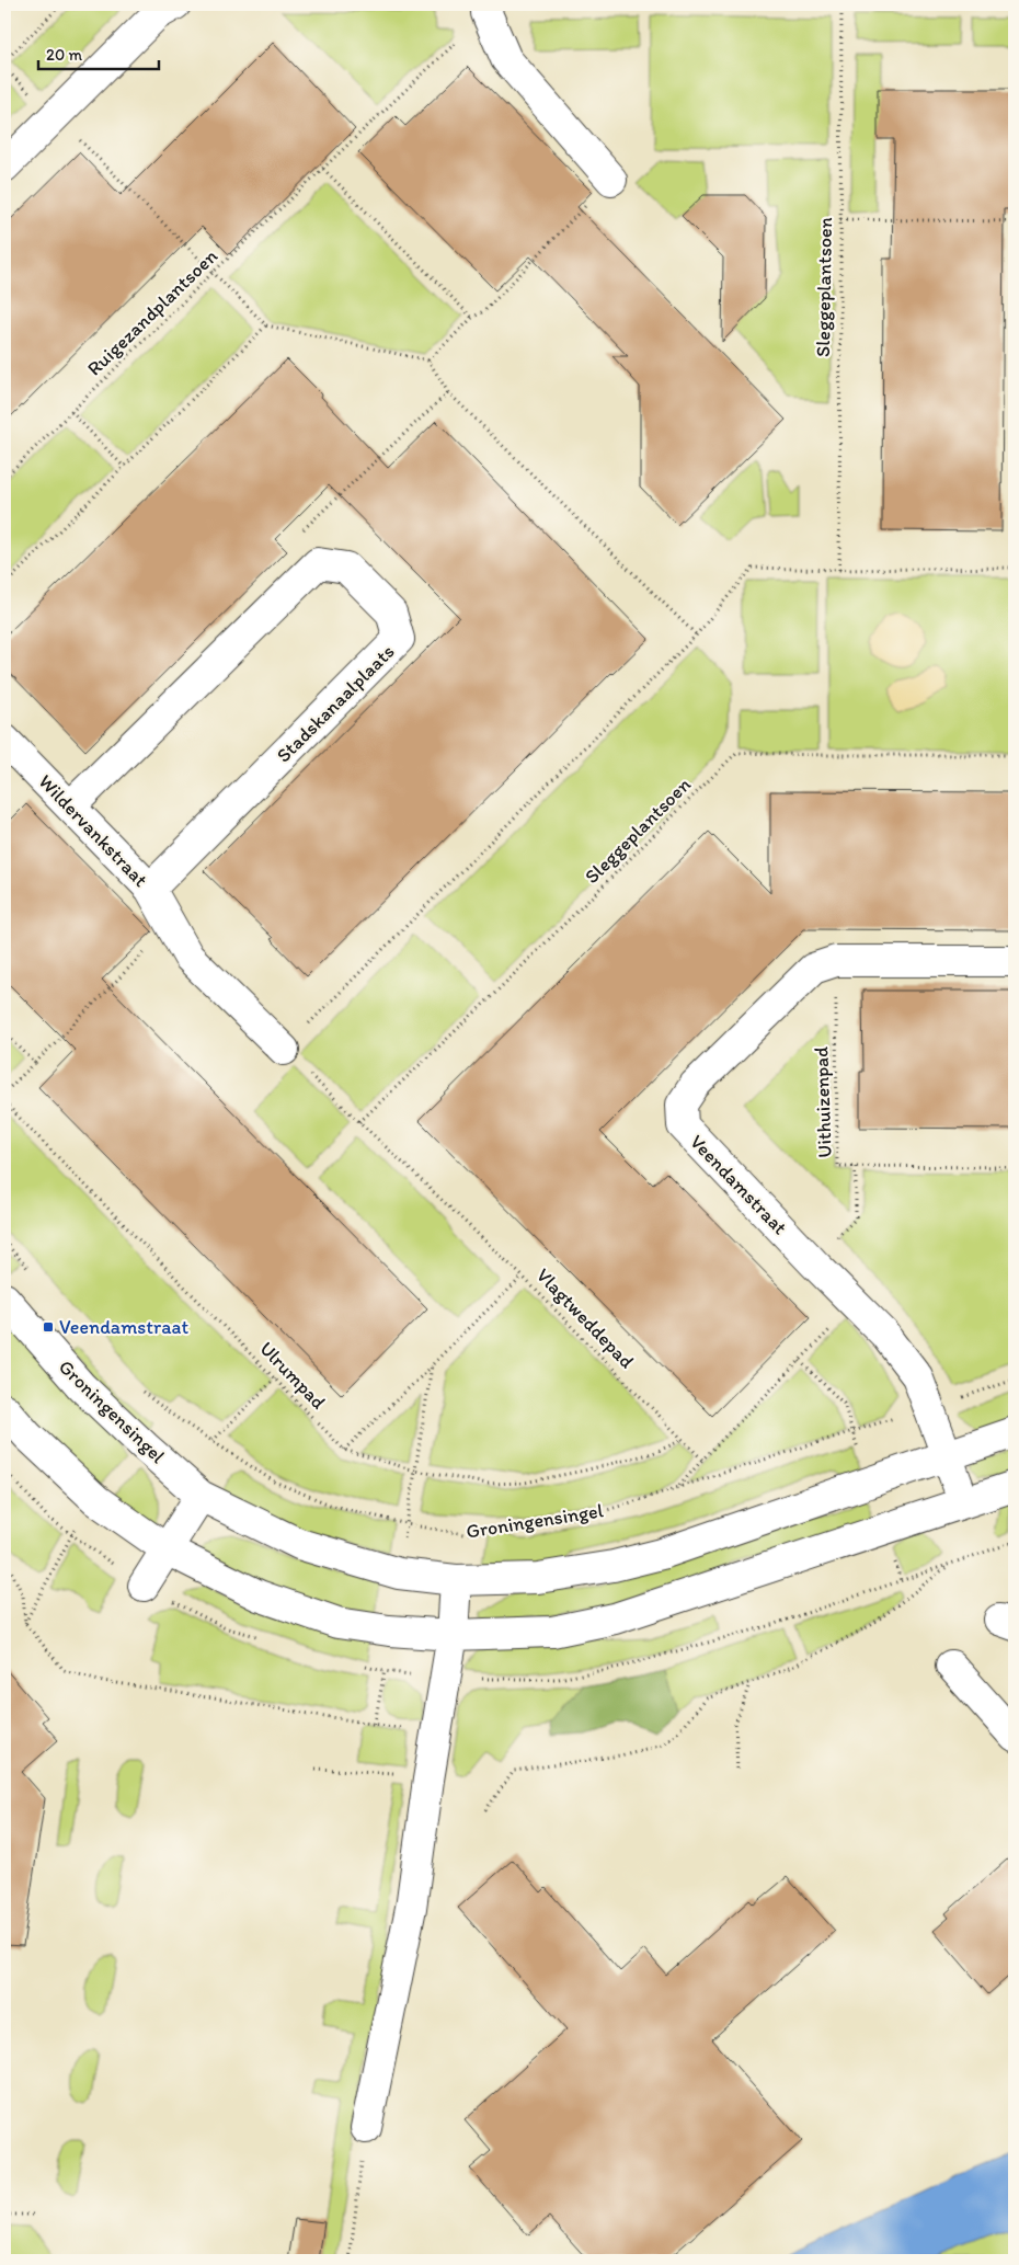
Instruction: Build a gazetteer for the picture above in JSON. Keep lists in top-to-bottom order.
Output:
{
  "streets": {
    "street": [
      "Stadskanaalplaats",
      "Wildervankstraat",
      "Veendamstraat",
      "Groningensingel"
    ],
    "path": [
      "Sleggeplantsoen",
      "Ruigezandplantsoen",
      "Uithuizenpad",
      "Vlagtweddepad",
      "Ulrumpad"
    ]
  },
  "crossings": [
    ["Sleggeplantsoen", "Vlagtweddepad"],
    ["Stadskanaalplaats", "Wildervankstraat"],
    ["Wildervankstraat", "Vlagtweddepad"],
    ["Uithuizenpad", "Veendamstraat"],
    ["Veendamstraat", "Groningensingel"]
  ],
  "places": {
    "transit": ["Veendamstraat"]
  },
  "scale_bar": "20 m"
}
